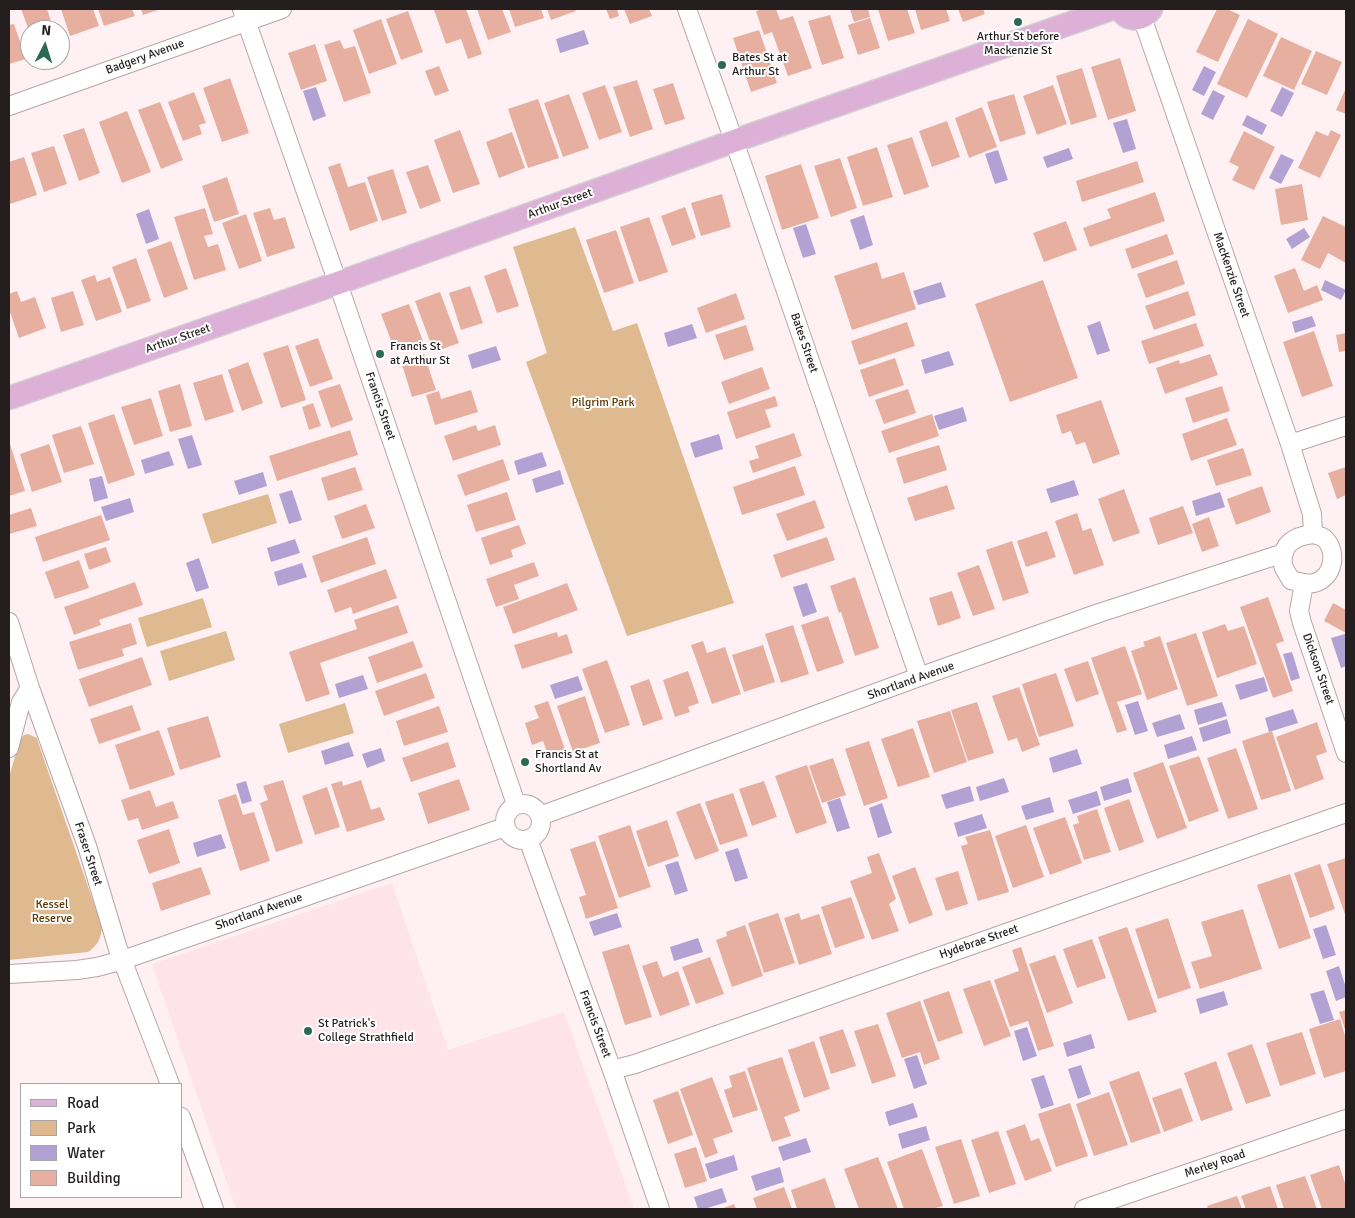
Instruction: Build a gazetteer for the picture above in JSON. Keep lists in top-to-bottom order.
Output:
{
  "streets": {
    "main road": ["Arthur Street"],
    "street": [
      "Badgery Avenue",
      "MacKenzie Street",
      "Bates Street",
      "Francis Street",
      "Dickson Street",
      "Shortland Avenue",
      "Fraser Street",
      "Hydebrae Street",
      "Merley Road"
    ]
  },
  "crossings": [
    ["Badgery Avenue", "Francis Street"],
    ["Arthur Street", "Bates Street"],
    ["Arthur Street", "Francis Street"],
    ["MacKenzie Street", "Dickson Street"],
    ["MacKenzie Street", "Shortland Avenue"],
    ["Bates Street", "Shortland Avenue"],
    ["Francis Street", "Shortland Avenue"],
    ["Francis Street", "Hydebrae Street"],
    ["Dickson Street", "Shortland Avenue"],
    ["Shortland Avenue", "Fraser Street"]
  ],
  "parks": ["Pilgrim Park", "Kessel Reserve"],
  "places": [
    "Arthur St before Mackenzie St",
    "Bates St at Arthur St",
    "Francis St at Arthur St",
    "Francis St at Shortland Av",
    "St Patrick's College Strathfield"
  ],
  "legend": [
    "Road",
    "Park",
    "Water",
    "Building"
  ],
  "north": "top"
}
